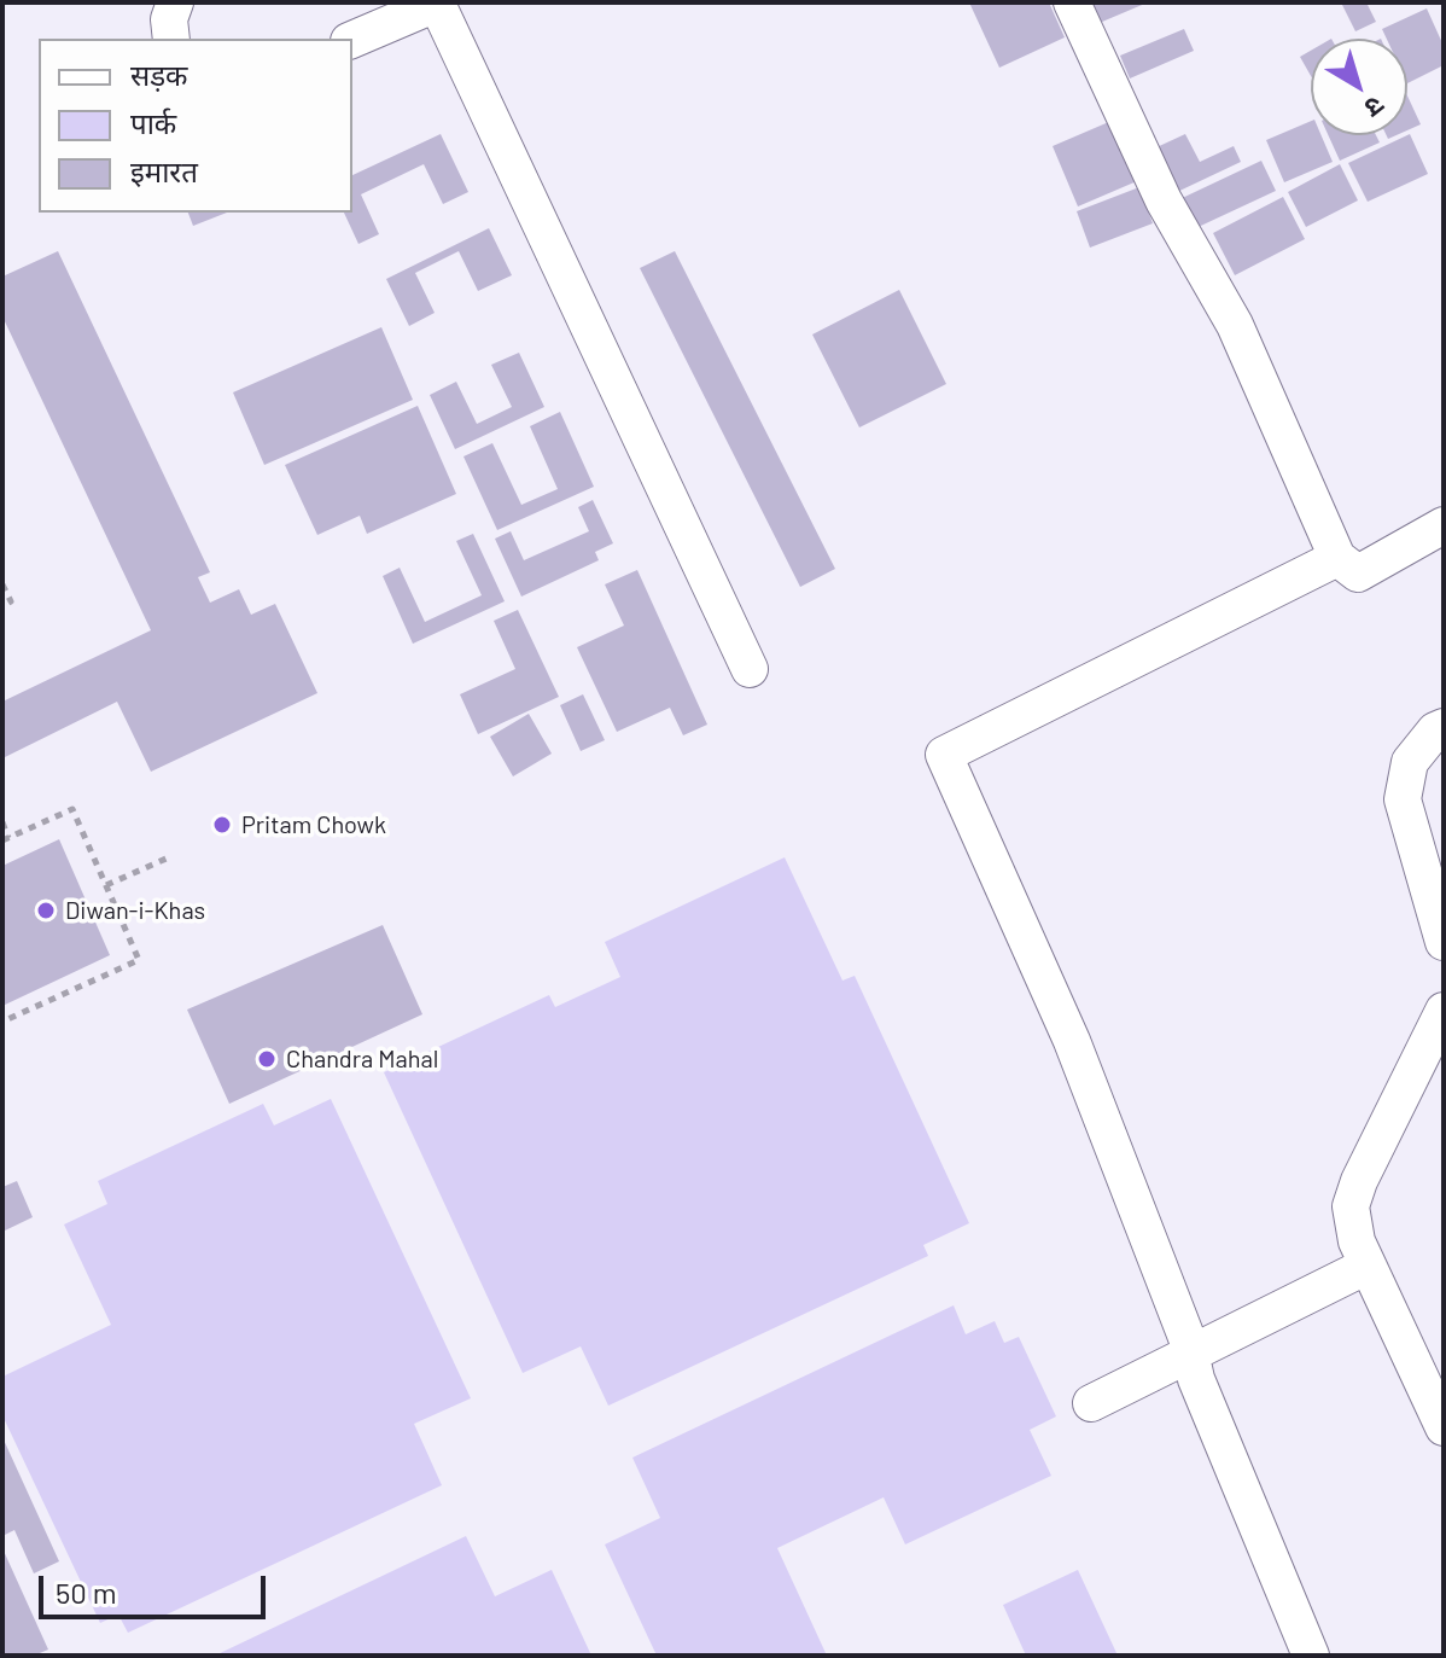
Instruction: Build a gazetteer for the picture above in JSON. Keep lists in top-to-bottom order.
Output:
{
  "places": ["Pritam Chowk", "Diwan-i-Khas", "Chandra Mahal"],
  "legend": ["सड़क", "पार्क", "इमारत"],
  "scale_bar": "50 m",
  "north": "bottom right"
}
